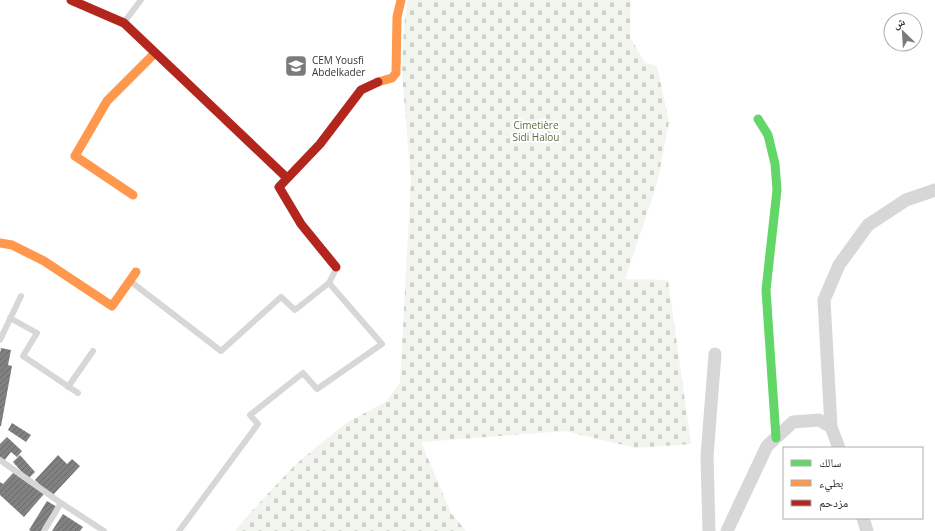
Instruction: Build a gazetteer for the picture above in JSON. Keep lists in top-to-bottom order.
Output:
{
  "parks": ["Cimetière Sidi Halou"],
  "places": {
    "school or university": ["CEM Yousfi Abdelkader"]
  },
  "legend": ["سالك", "بطيء", "مزدحم"],
  "north": "top left"
}
